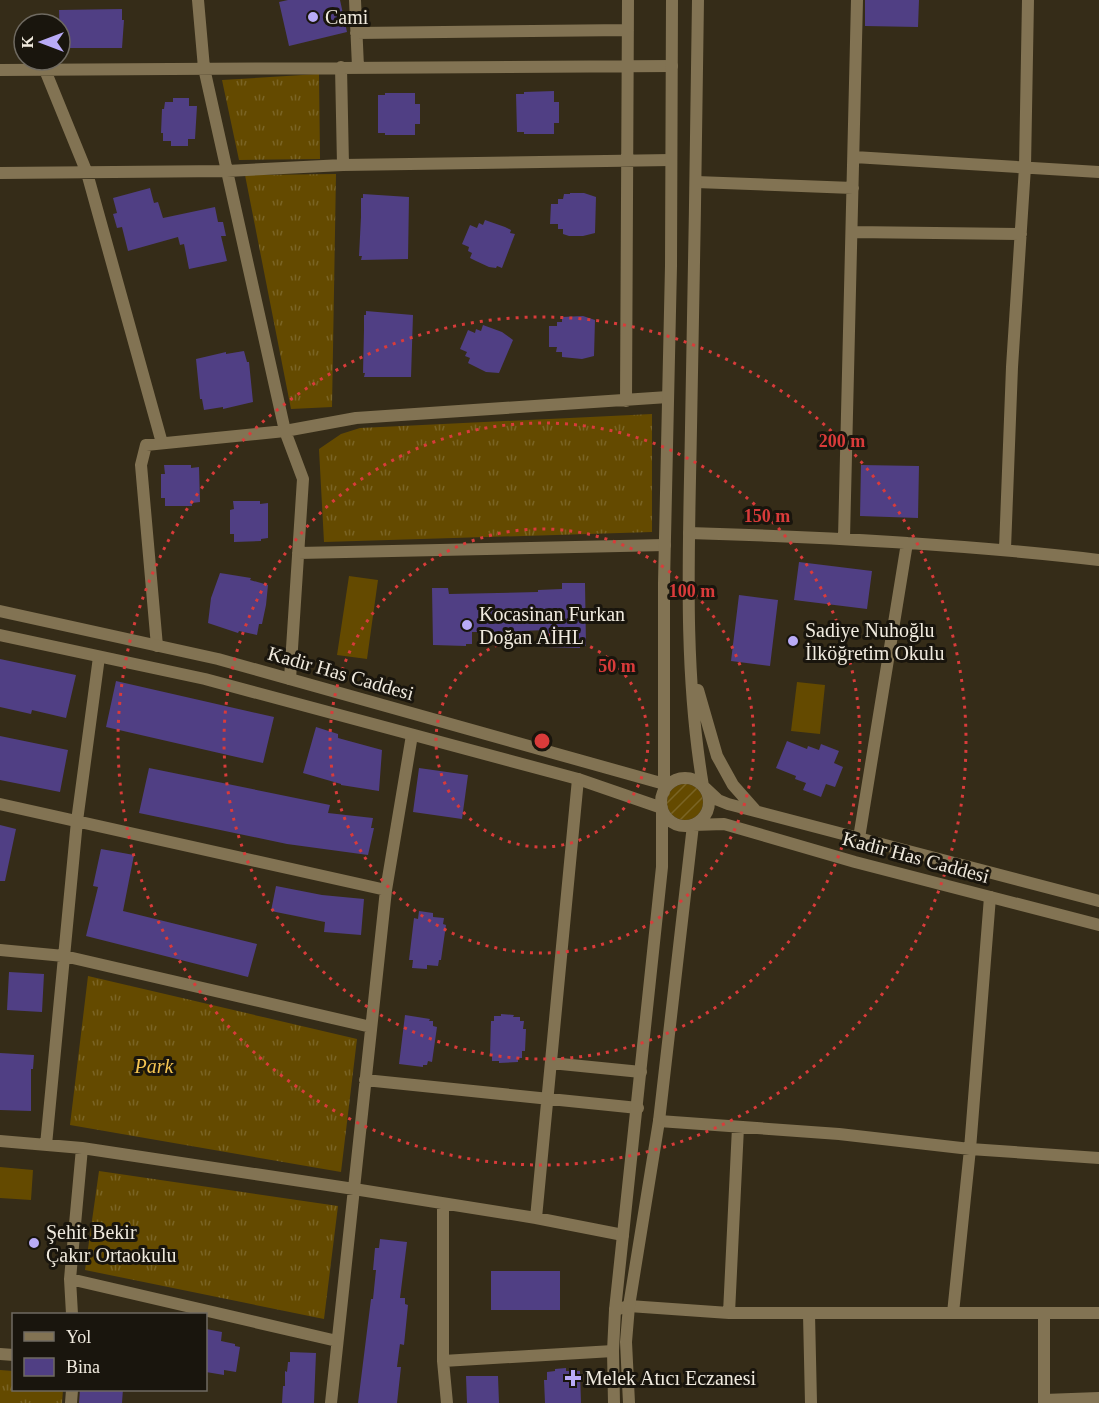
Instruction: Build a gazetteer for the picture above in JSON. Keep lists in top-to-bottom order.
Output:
{
  "streets": {
    "street": ["Kadir Has Caddesi"]
  },
  "parks": ["Park"],
  "places": {
    "other": [
      "Cami",
      "Kocasinan Furkan Doğan AİHL",
      "Sadiye Nuhoğlu İlköğretim Okulu",
      "Şehit Bekir Çakır Ortaokulu"
    ],
    "health": ["Melek Atıcı Eczanesi"]
  },
  "legend": ["Yol", "Bina"],
  "north": "left",
  "rings": [
    "200 m",
    "150 m",
    "100 m",
    "50 m"
  ]
}
